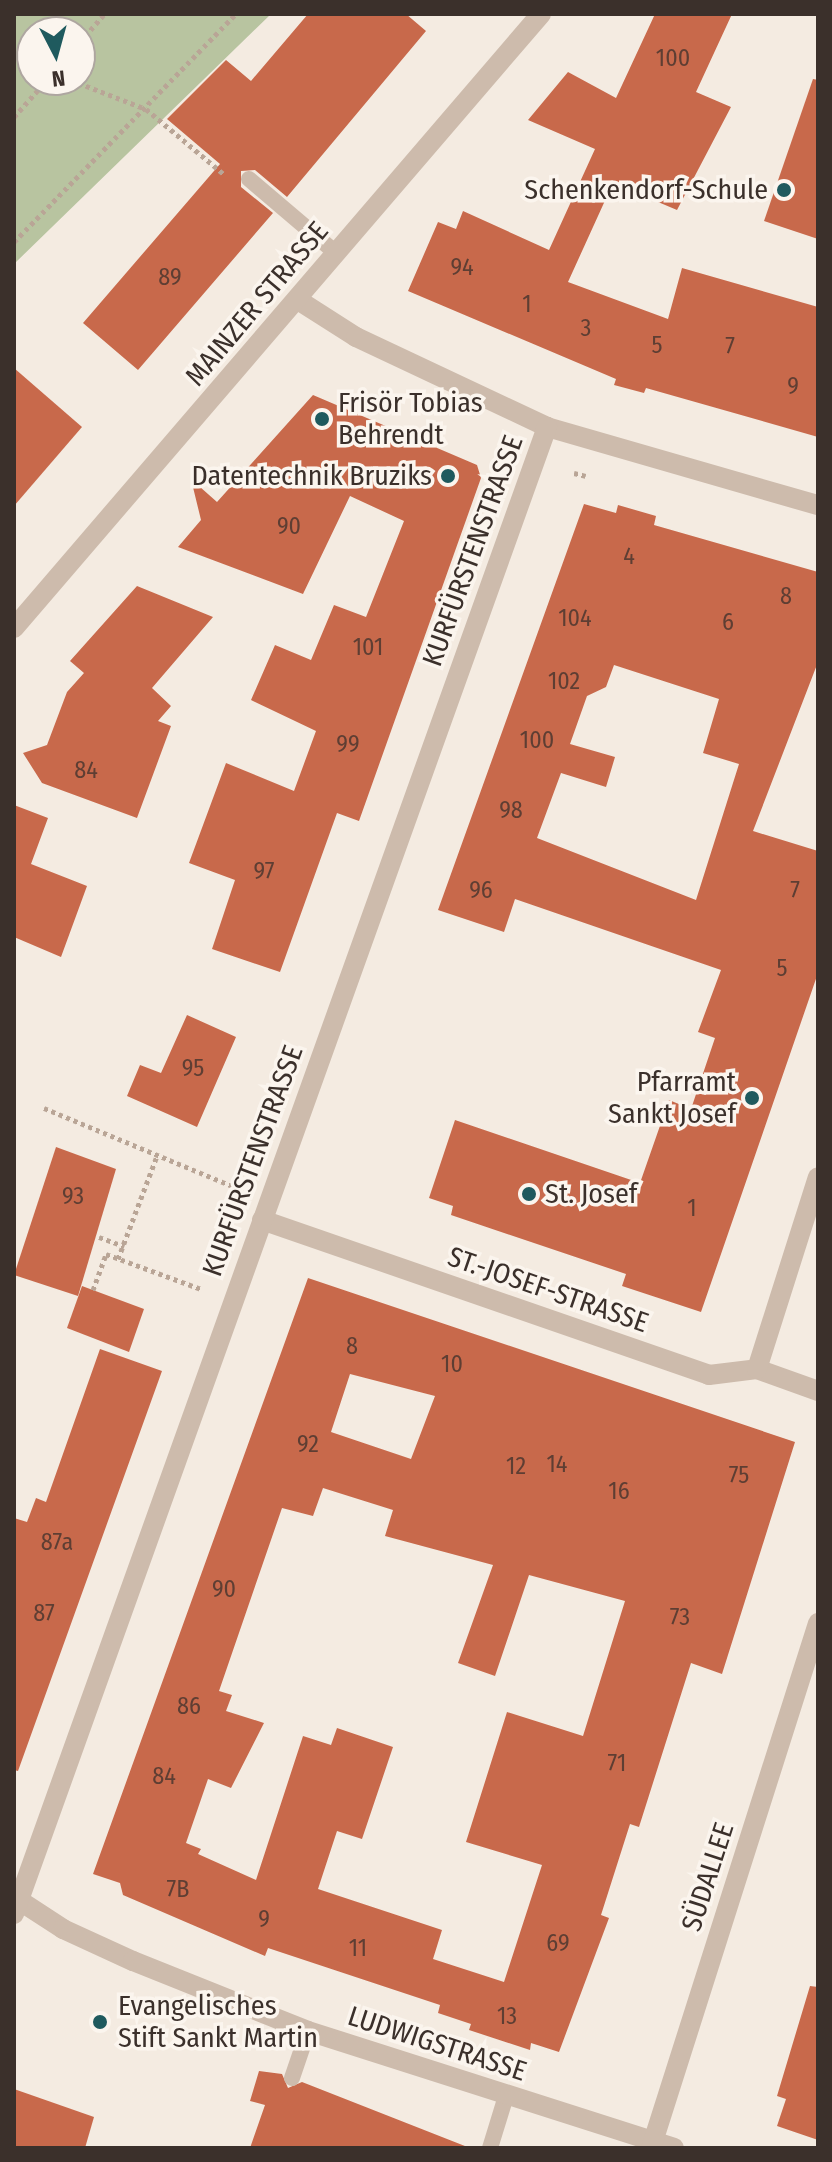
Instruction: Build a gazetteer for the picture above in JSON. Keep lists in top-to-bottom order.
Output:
{
  "streets": {
    "street": [
      "MAINZER STRASSE",
      "KURFÜRSTENSTRASSE",
      "ST.-JOSEF-STRASSE",
      "SÜDALLEE",
      "LUDWIGSTRASSE"
    ]
  },
  "crossings": [
    ["KURFÜRSTENSTRASSE", "ST.-JOSEF-STRASSE"],
    ["KURFÜRSTENSTRASSE", "LUDWIGSTRASSE"],
    ["SÜDALLEE", "LUDWIGSTRASSE"]
  ],
  "places": [
    "Schenkendorf-Schule",
    "Frisör Tobias Behrendt",
    "Datentechnik Bruziks",
    "Pfarramt Sankt Josef",
    "St. Josef",
    "Evangelisches Stift Sankt Martin"
  ],
  "house_numbers": [
    "100",
    "94",
    "89",
    "1",
    "3",
    "5",
    "7",
    "9",
    "90",
    "4",
    "8",
    "104",
    "6",
    "101",
    "102",
    "100",
    "99",
    "84",
    "98",
    "97",
    "96",
    "7",
    "5",
    "95",
    "93",
    "1",
    "8",
    "10",
    "92",
    "14",
    "12",
    "75",
    "16",
    "87a",
    "90",
    "87",
    "73",
    "86",
    "71",
    "84",
    "7B",
    "9",
    "69",
    "11",
    "13"
  ],
  "north": "bottom"
}
